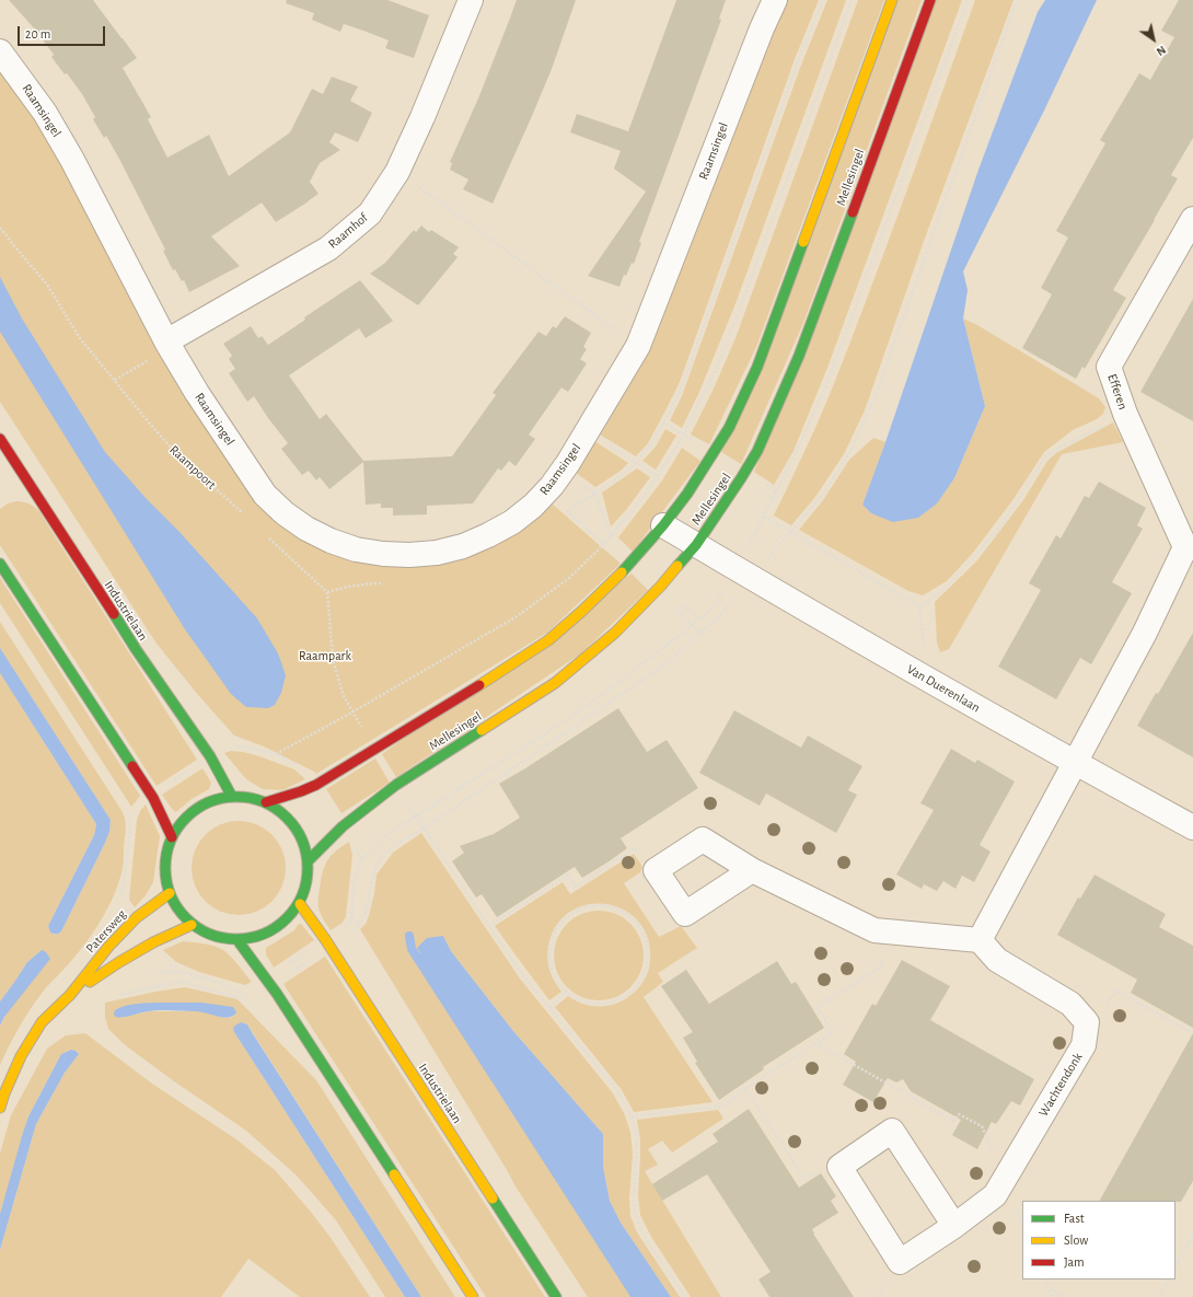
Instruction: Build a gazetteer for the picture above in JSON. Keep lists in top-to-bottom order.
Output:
{
  "streets": {
    "street": [
      "Raamsingel",
      "Mellesingel",
      "Raamhof",
      "Efferen",
      "Industrielaan",
      "Van Duerenlaan",
      "Patersweg",
      "Wachtendonk"
    ],
    "path": ["Raampoort"]
  },
  "crossings": [
    ["Raamsingel", "Raamhof"],
    ["Mellesingel", "Industrielaan"],
    ["Mellesingel", "Van Duerenlaan"],
    ["Mellesingel", "Patersweg"],
    ["Efferen", "Van Duerenlaan"],
    ["Industrielaan", "Patersweg"]
  ],
  "parks": ["Raampark"],
  "legend": ["Fast", "Slow", "Jam"],
  "scale_bar": "20 m",
  "north": "bottom right"
}
